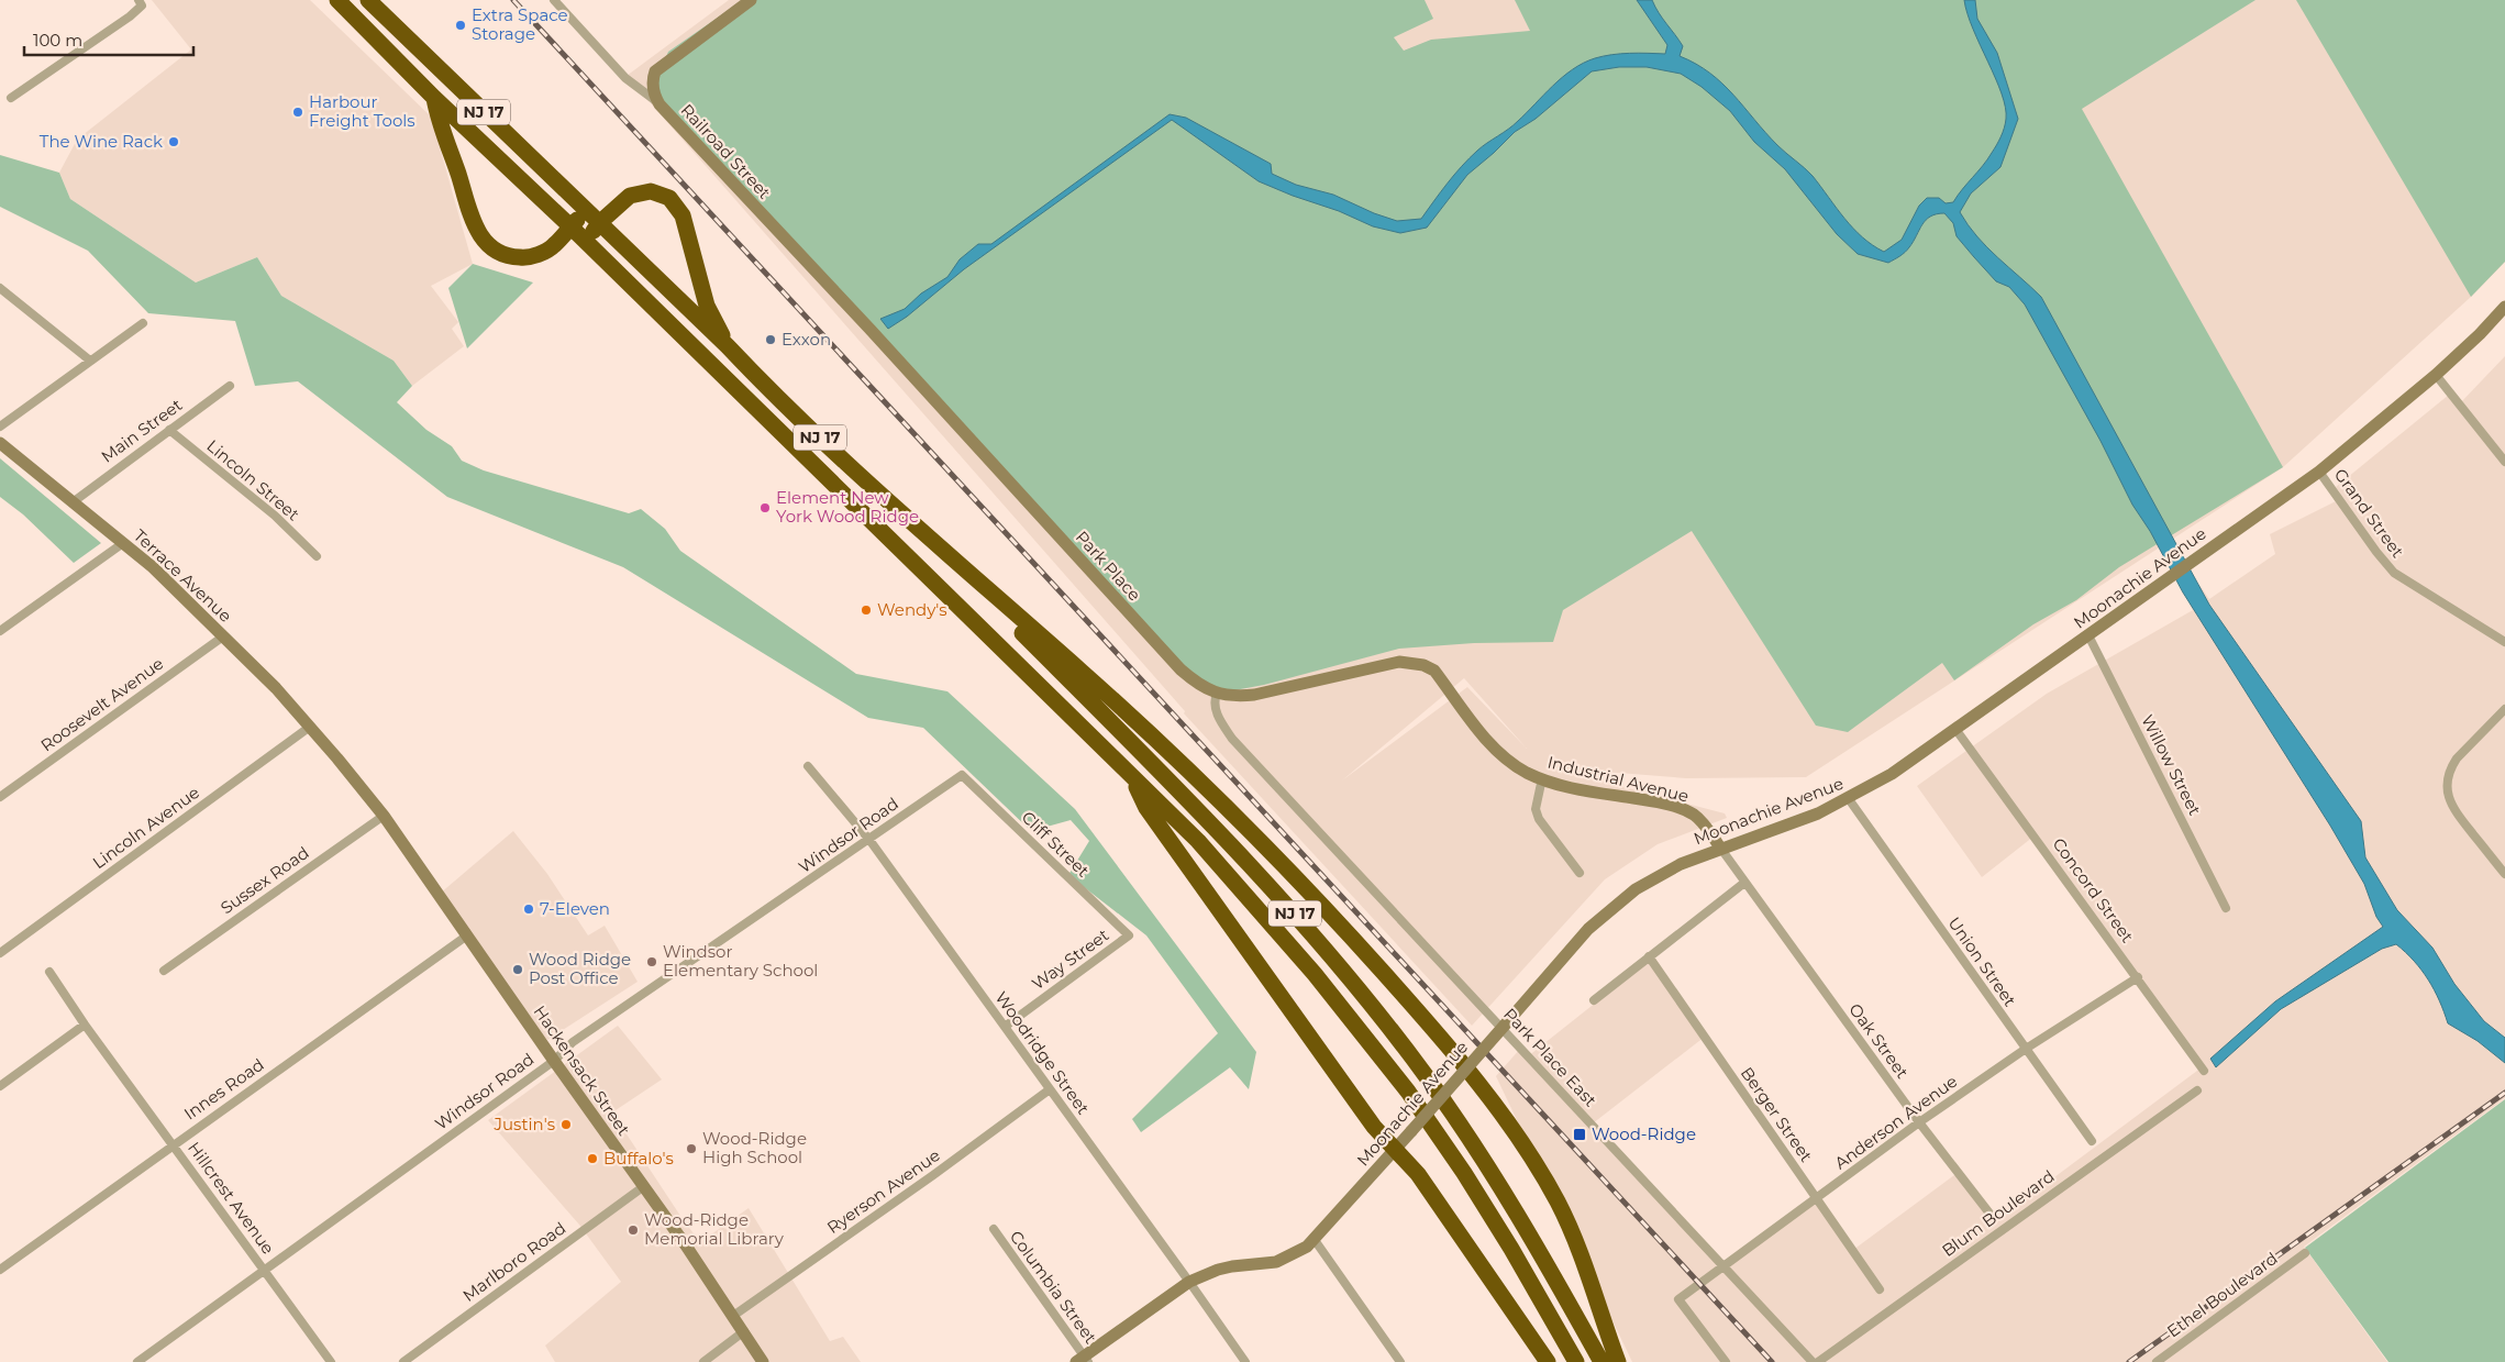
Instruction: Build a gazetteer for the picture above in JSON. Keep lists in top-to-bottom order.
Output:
{
  "streets": {
    "highway": ["NJ 17"],
    "main road": [
      "Railroad Street",
      "Park Place",
      "Terrace Avenue",
      "Moonachie Avenue",
      "Industrial Avenue",
      "Hackensack Street"
    ],
    "street": [
      "Main Street",
      "Lincoln Street",
      "Grand Street",
      "Roosevelt Avenue",
      "Willow Street",
      "Lincoln Avenue",
      "Windsor Road",
      "Cliff Street",
      "Sussex Road",
      "Concord Street",
      "Way Street",
      "Union Street",
      "Oak Street",
      "Woodridge Street",
      "Park Place East",
      "Innes Road",
      "Berger Street",
      "Anderson Avenue",
      "Ryerson Avenue",
      "Hillcrest Avenue",
      "Blum Boulevard",
      "Marlboro Road",
      "Columbia Street",
      "Ethel Boulevard"
    ]
  },
  "crossings": [
    ["Railroad Street", "Park Place"],
    ["Main Street", "Lincoln Street"],
    ["Main Street", "Terrace Avenue"],
    ["Grand Street", "Moonachie Avenue"],
    ["Park Place", "Industrial Avenue"],
    ["Park Place", "Park Place East"],
    ["Terrace Avenue", "Roosevelt Avenue"],
    ["Terrace Avenue", "Lincoln Avenue"],
    ["Terrace Avenue", "Hackensack Street"],
    ["Moonachie Avenue", "Willow Street"],
    ["Moonachie Avenue", "Industrial Avenue"],
    ["Moonachie Avenue", "Concord Street"],
    ["Moonachie Avenue", "Union Street"],
    ["Moonachie Avenue", "Oak Street"],
    ["Moonachie Avenue", "Woodridge Street"],
    ["Moonachie Avenue", "Columbia Street"],
    ["Industrial Avenue", "Oak Street"],
    ["Industrial Avenue", "Park Place East"],
    ["Windsor Road", "Cliff Street"],
    ["Windsor Road", "Woodridge Street"],
    ["Windsor Road", "Hackensack Street"],
    ["Windsor Road", "Hillcrest Avenue"],
    ["Cliff Street", "Way Street"],
    ["Sussex Road", "Hackensack Street"],
    ["Concord Street", "Anderson Avenue"],
    ["Way Street", "Woodridge Street"],
    ["Union Street", "Anderson Avenue"],
    ["Oak Street", "Anderson Avenue"],
    ["Woodridge Street", "Ryerson Avenue"],
    ["Park Place East", "Anderson Avenue"],
    ["Hackensack Street", "Innes Road"],
    ["Hackensack Street", "Ryerson Avenue"],
    ["Hackensack Street", "Marlboro Road"],
    ["Innes Road", "Hillcrest Avenue"],
    ["Berger Street", "Anderson Avenue"]
  ],
  "places": {
    "other": [
      "Extra Space Storage",
      "Harbour Freight Tools",
      "The Wine Rack",
      "Exxon",
      "Element New York Wood Ridge",
      "Wendy's",
      "7-Eleven",
      "Windsor Elementary School",
      "Wood Ridge Post Office",
      "Justin's",
      "Wood-Ridge High School",
      "Buffalo's",
      "Wood-Ridge Memorial Library"
    ],
    "transit": ["Wood-Ridge"]
  },
  "scale_bar": "100 m"
}
